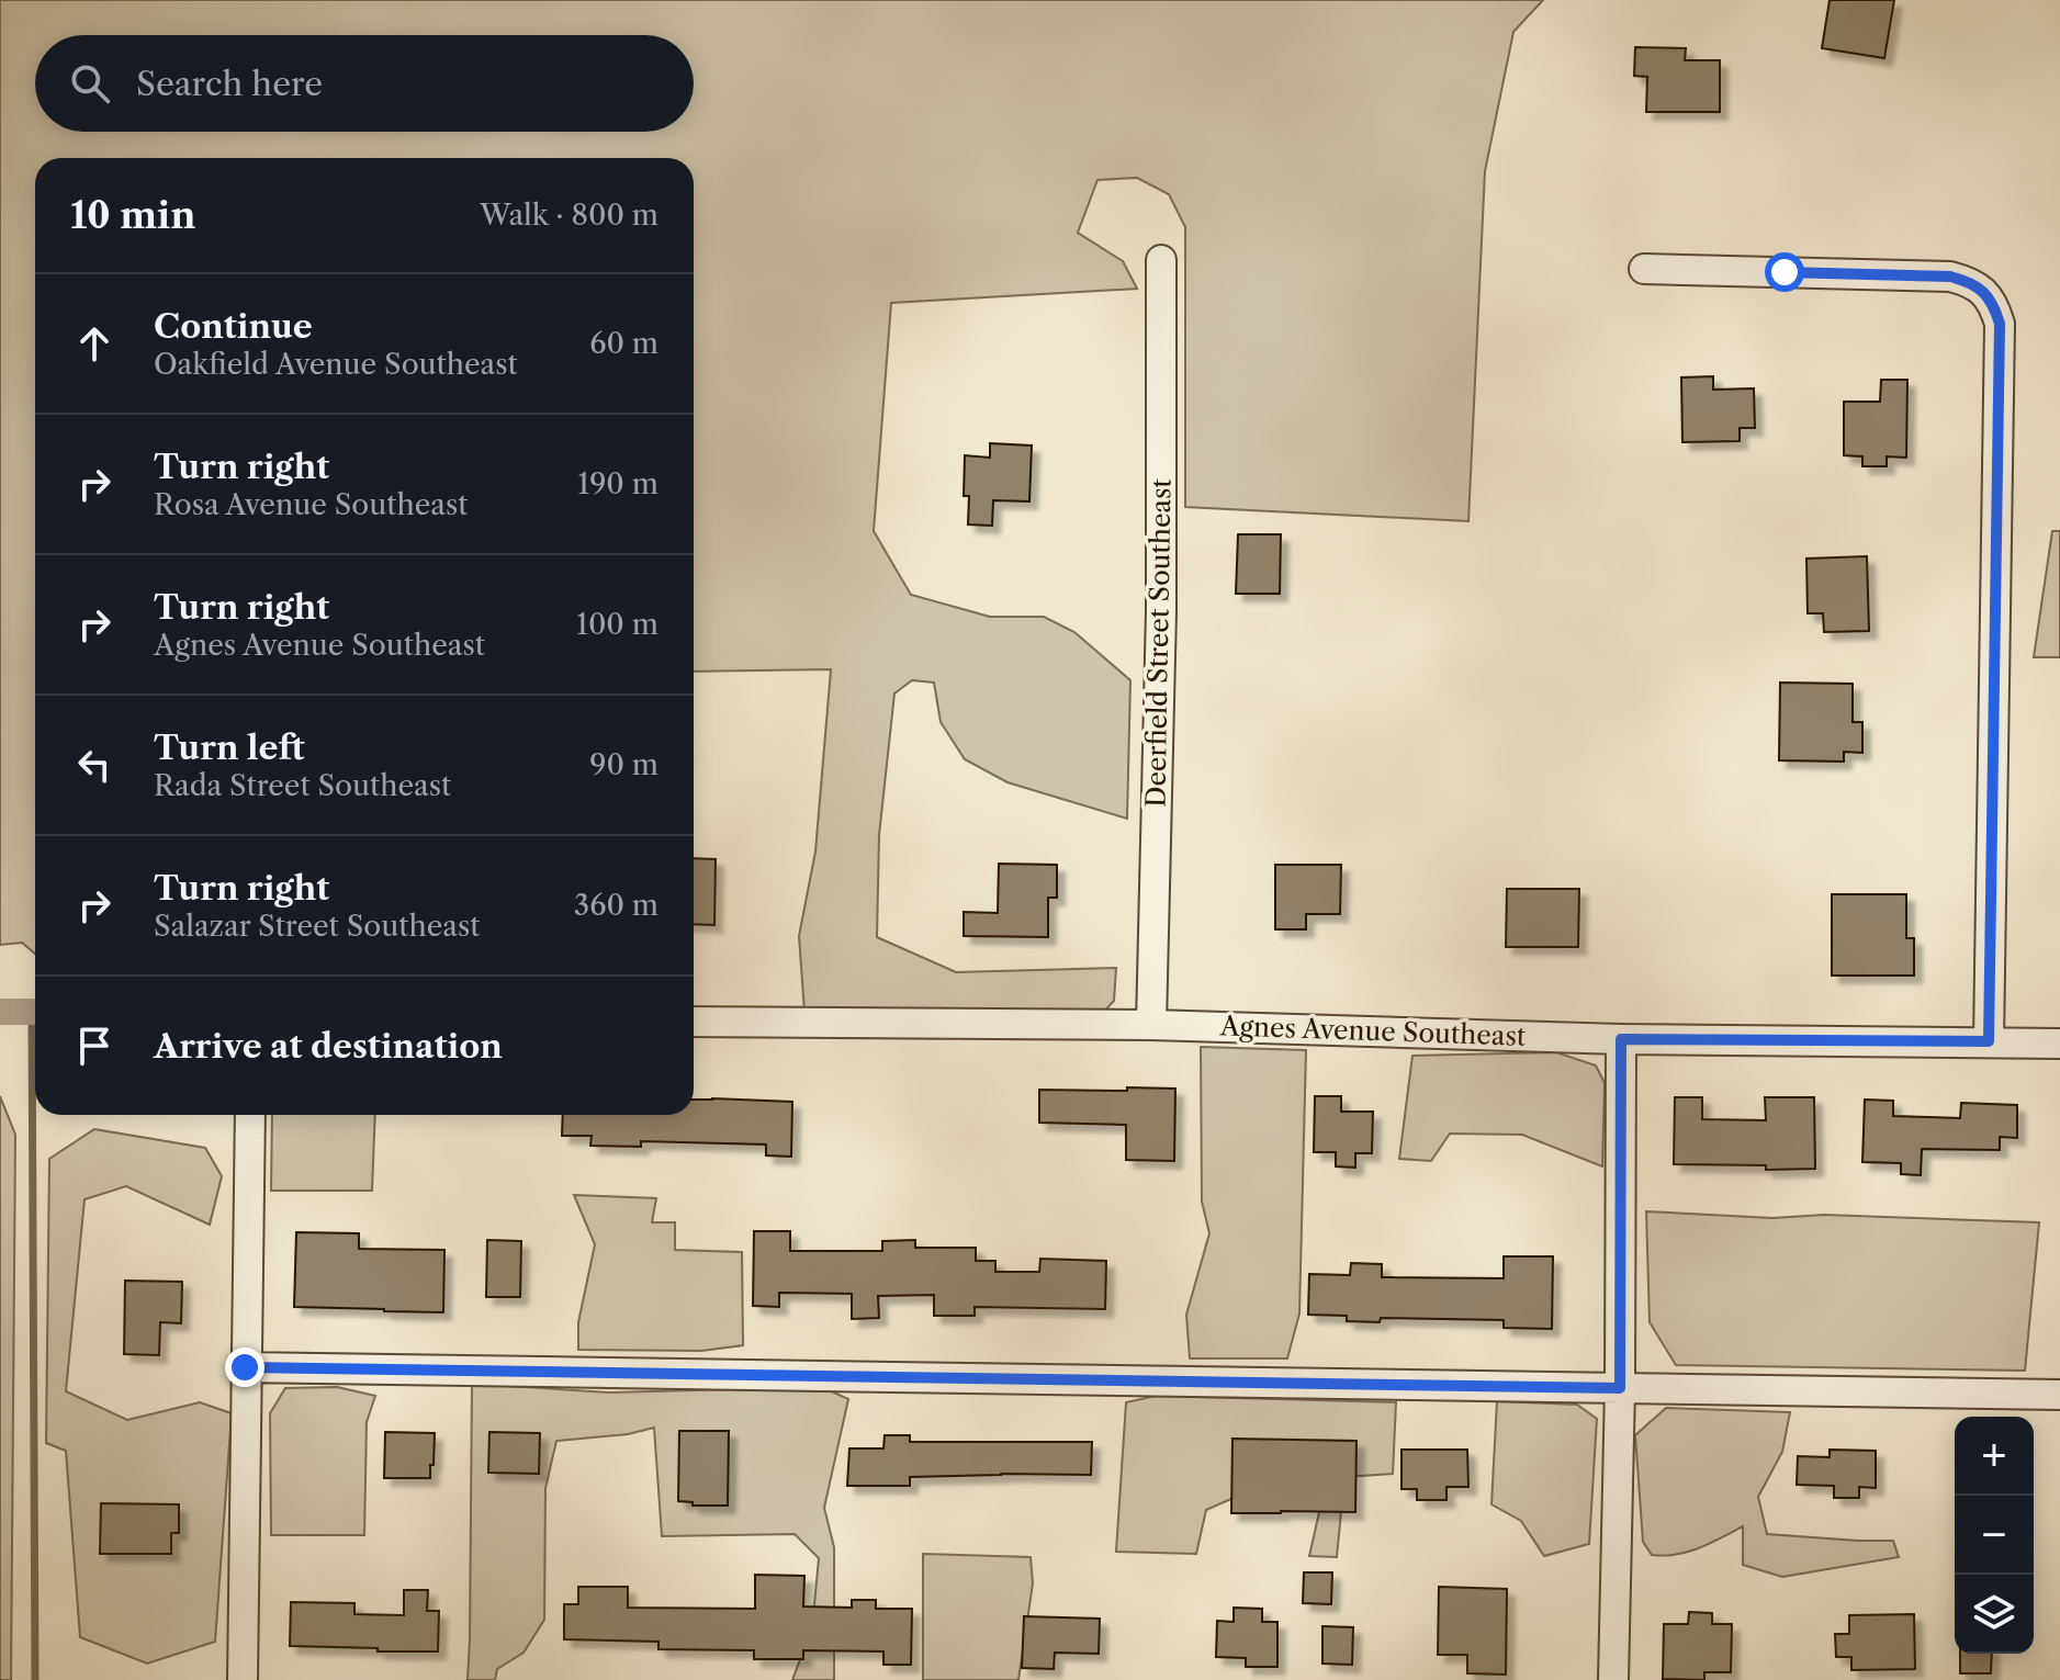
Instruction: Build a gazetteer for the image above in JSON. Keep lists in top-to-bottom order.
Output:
{
  "streets": {
    "street": ["Deerfield Street Southeast", "Agnes Avenue Southeast"]
  },
  "crossings": [
    ["Deerfield Street Southeast", "Agnes Avenue Southeast"]
  ],
  "page": {
    "search": "Search here",
    "heading": ["10 min", "Walk · 800 m"],
    "list": [
      ["Continue", "Oakfield Avenue Southeast", "60 m"],
      ["Turn right", "Rosa Avenue Southeast", "190 m"],
      ["Turn right", "Agnes Avenue Southeast", "100 m"],
      ["Turn left", "Rada Street Southeast", "90 m"],
      ["Turn right", "Salazar Street Southeast", "360 m"],
      "Arrive at destination"
    ],
    "map_buttons": ["+", "−"]
  }
}
